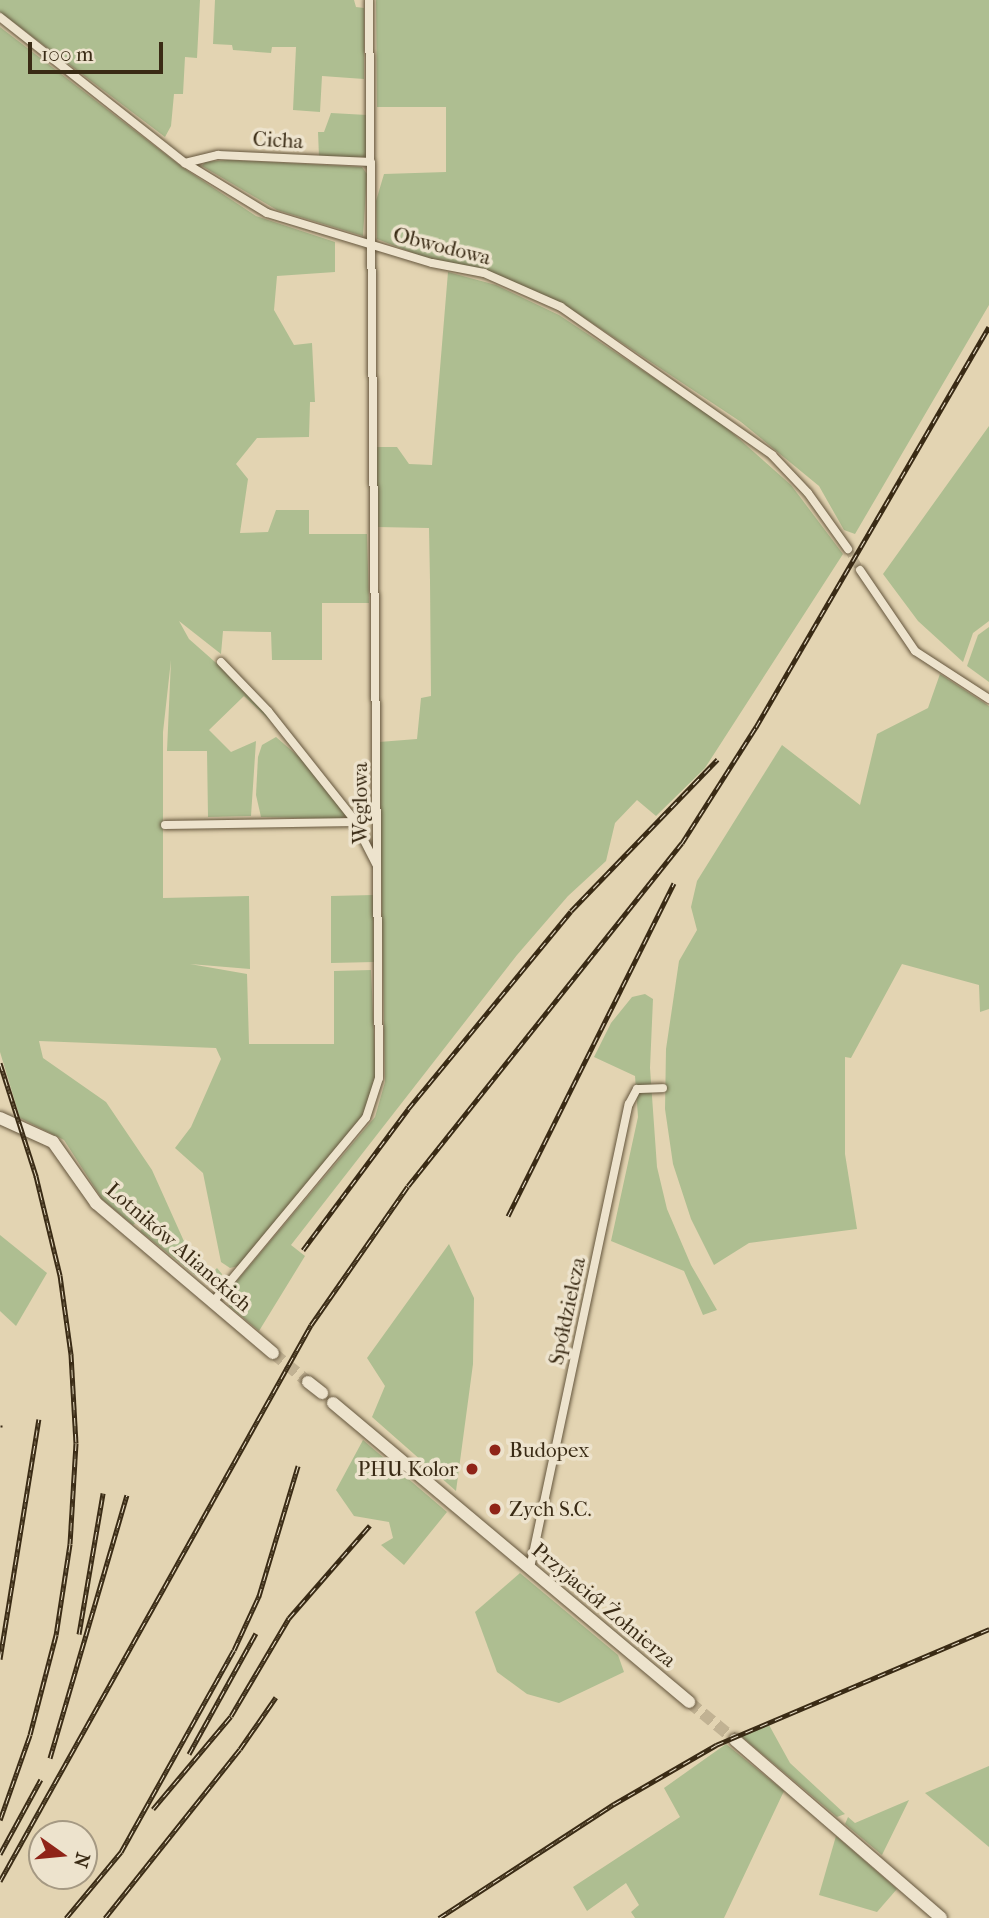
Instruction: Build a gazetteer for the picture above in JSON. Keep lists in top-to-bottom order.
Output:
{
  "streets": {
    "main road": ["Lotników Alianckich", "Przyjaciół Żołnierza"],
    "street": [
      "Cicha",
      "Obwodowa",
      "Węglowa",
      "Spółdzielcza"
    ]
  },
  "crossings": [
    ["Cicha", "Obwodowa"],
    ["Obwodowa", "Węglowa"],
    ["Węglowa", "Lotników Alianckich"],
    ["Spółdzielcza", "Przyjaciół Żołnierza"]
  ],
  "places": ["Budopex", "PHU Kolor", "Zych S.C."],
  "scale_bar": "100 m",
  "north": "right"
}
